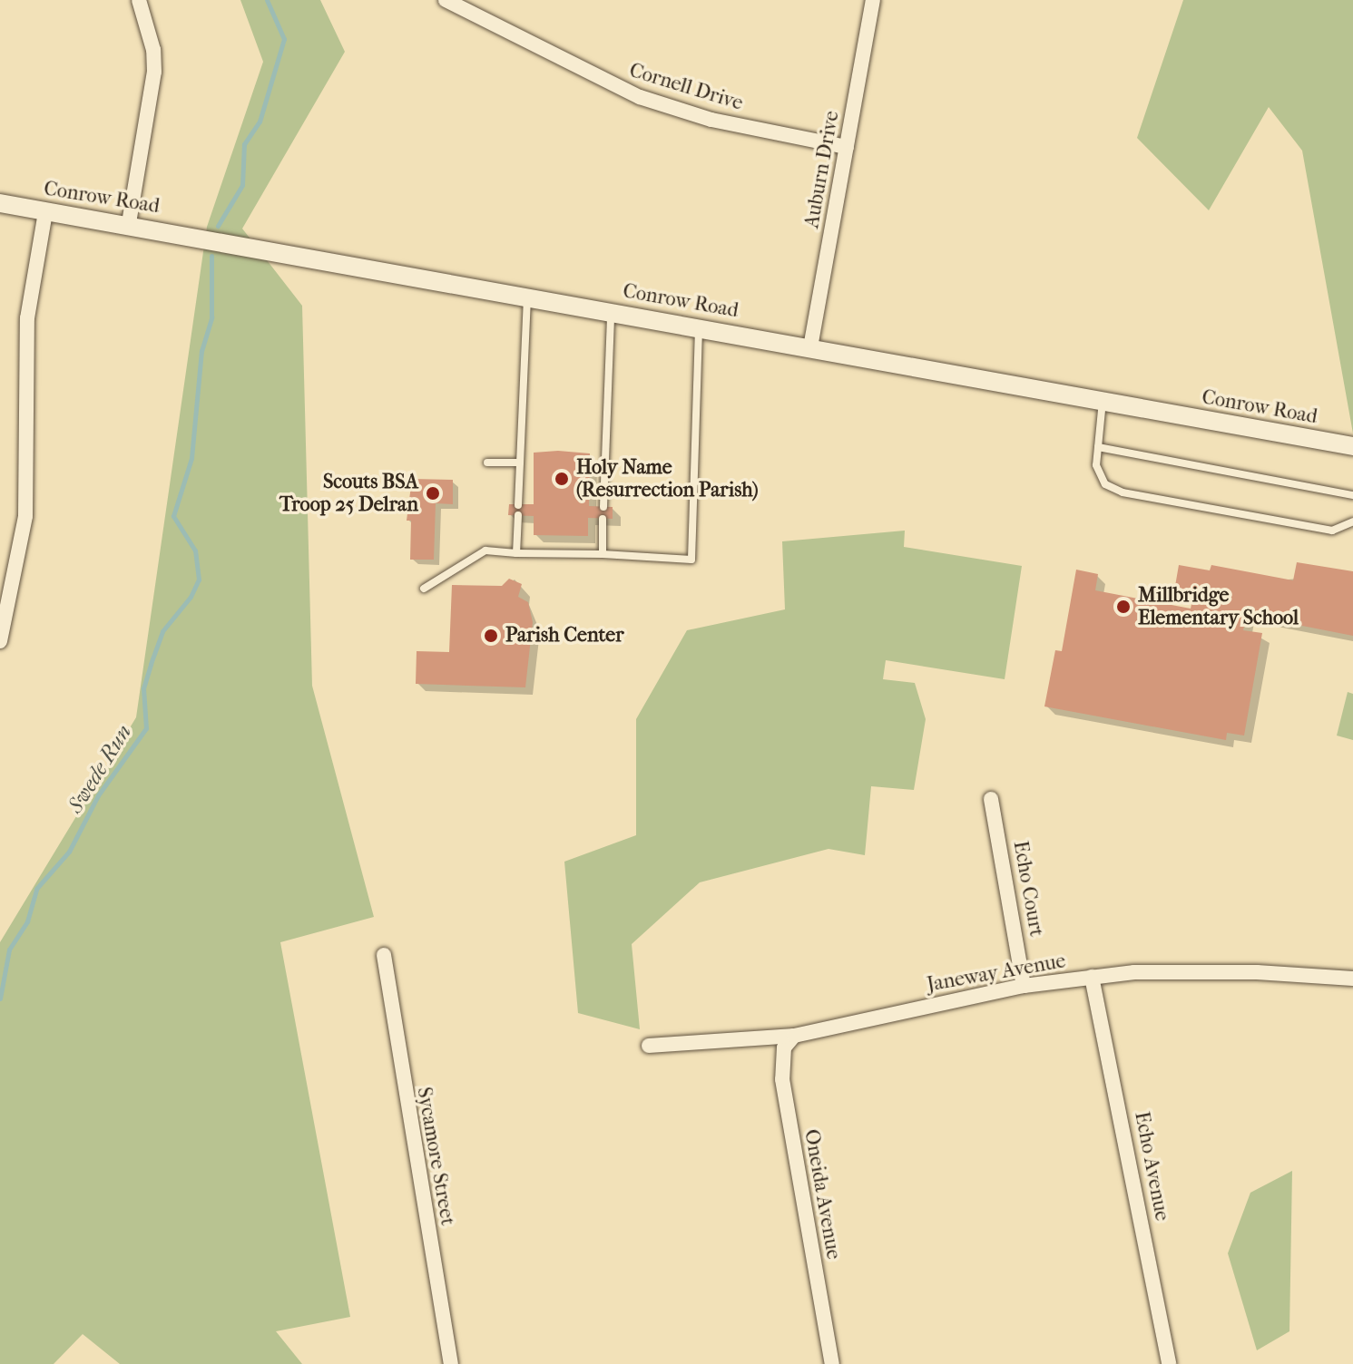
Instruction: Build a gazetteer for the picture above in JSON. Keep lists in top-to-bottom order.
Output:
{
  "streets": {
    "street": [
      "Cornell Drive",
      "Auburn Drive",
      "Conrow Road",
      "Echo Court",
      "Janeway Avenue",
      "Sycamore Street",
      "Echo Avenue",
      "Oneida Avenue"
    ]
  },
  "crossings": [
    ["Cornell Drive", "Auburn Drive"],
    ["Auburn Drive", "Conrow Road"],
    ["Echo Court", "Janeway Avenue"],
    ["Janeway Avenue", "Echo Avenue"],
    ["Janeway Avenue", "Oneida Avenue"]
  ],
  "water": ["Swede Run"],
  "places": [
    "Holy Name (Resurrection Parish)",
    "Scouts BSA Troop 25 Delran",
    "Millbridge Elementary School",
    "Parish Center"
  ]
}
